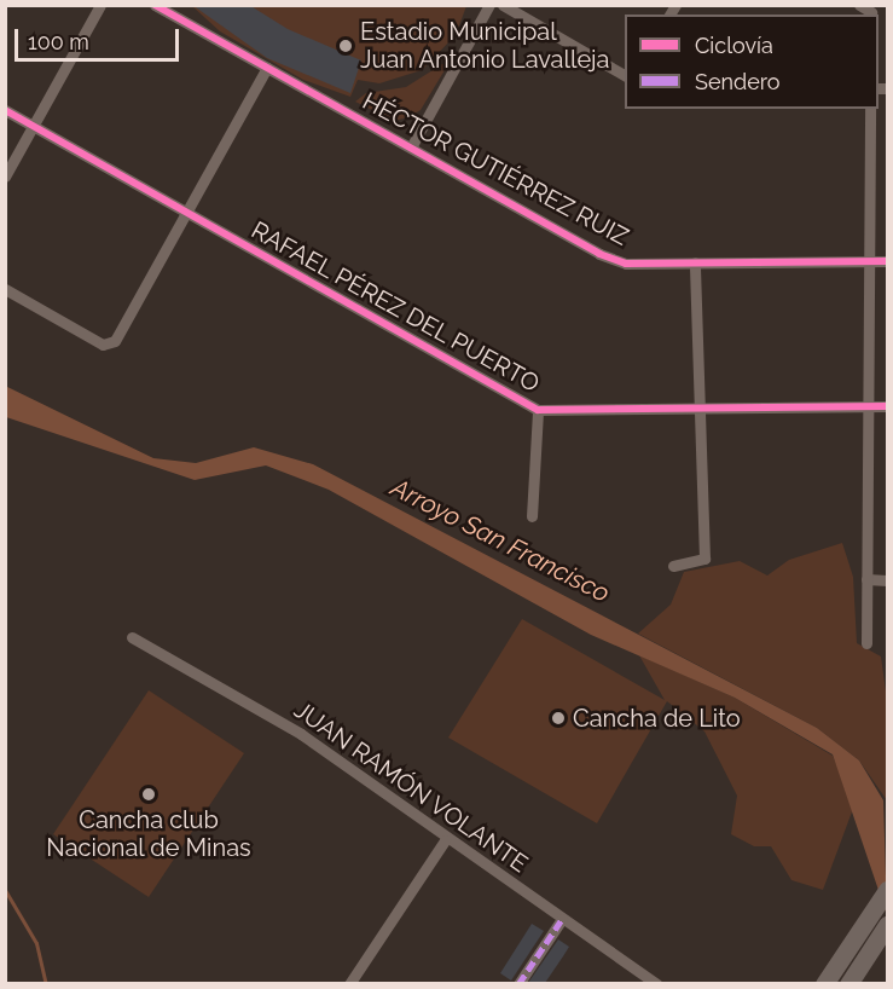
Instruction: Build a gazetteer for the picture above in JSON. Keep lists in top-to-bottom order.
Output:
{
  "streets": {
    "street": ["HÉCTOR GUTIÉRREZ RUIZ", "RAFAEL PÉREZ DEL PUERTO", "JUAN RAMÓN VOLANTE"]
  },
  "water": ["Arroyo San Francisco"],
  "places": ["Estadio Municipal Juan Antonio Lavalleja", "Cancha de Lito", "Cancha club Nacional de Minas"],
  "legend": ["Ciclovía", "Sendero"],
  "scale_bar": "100 m"
}
